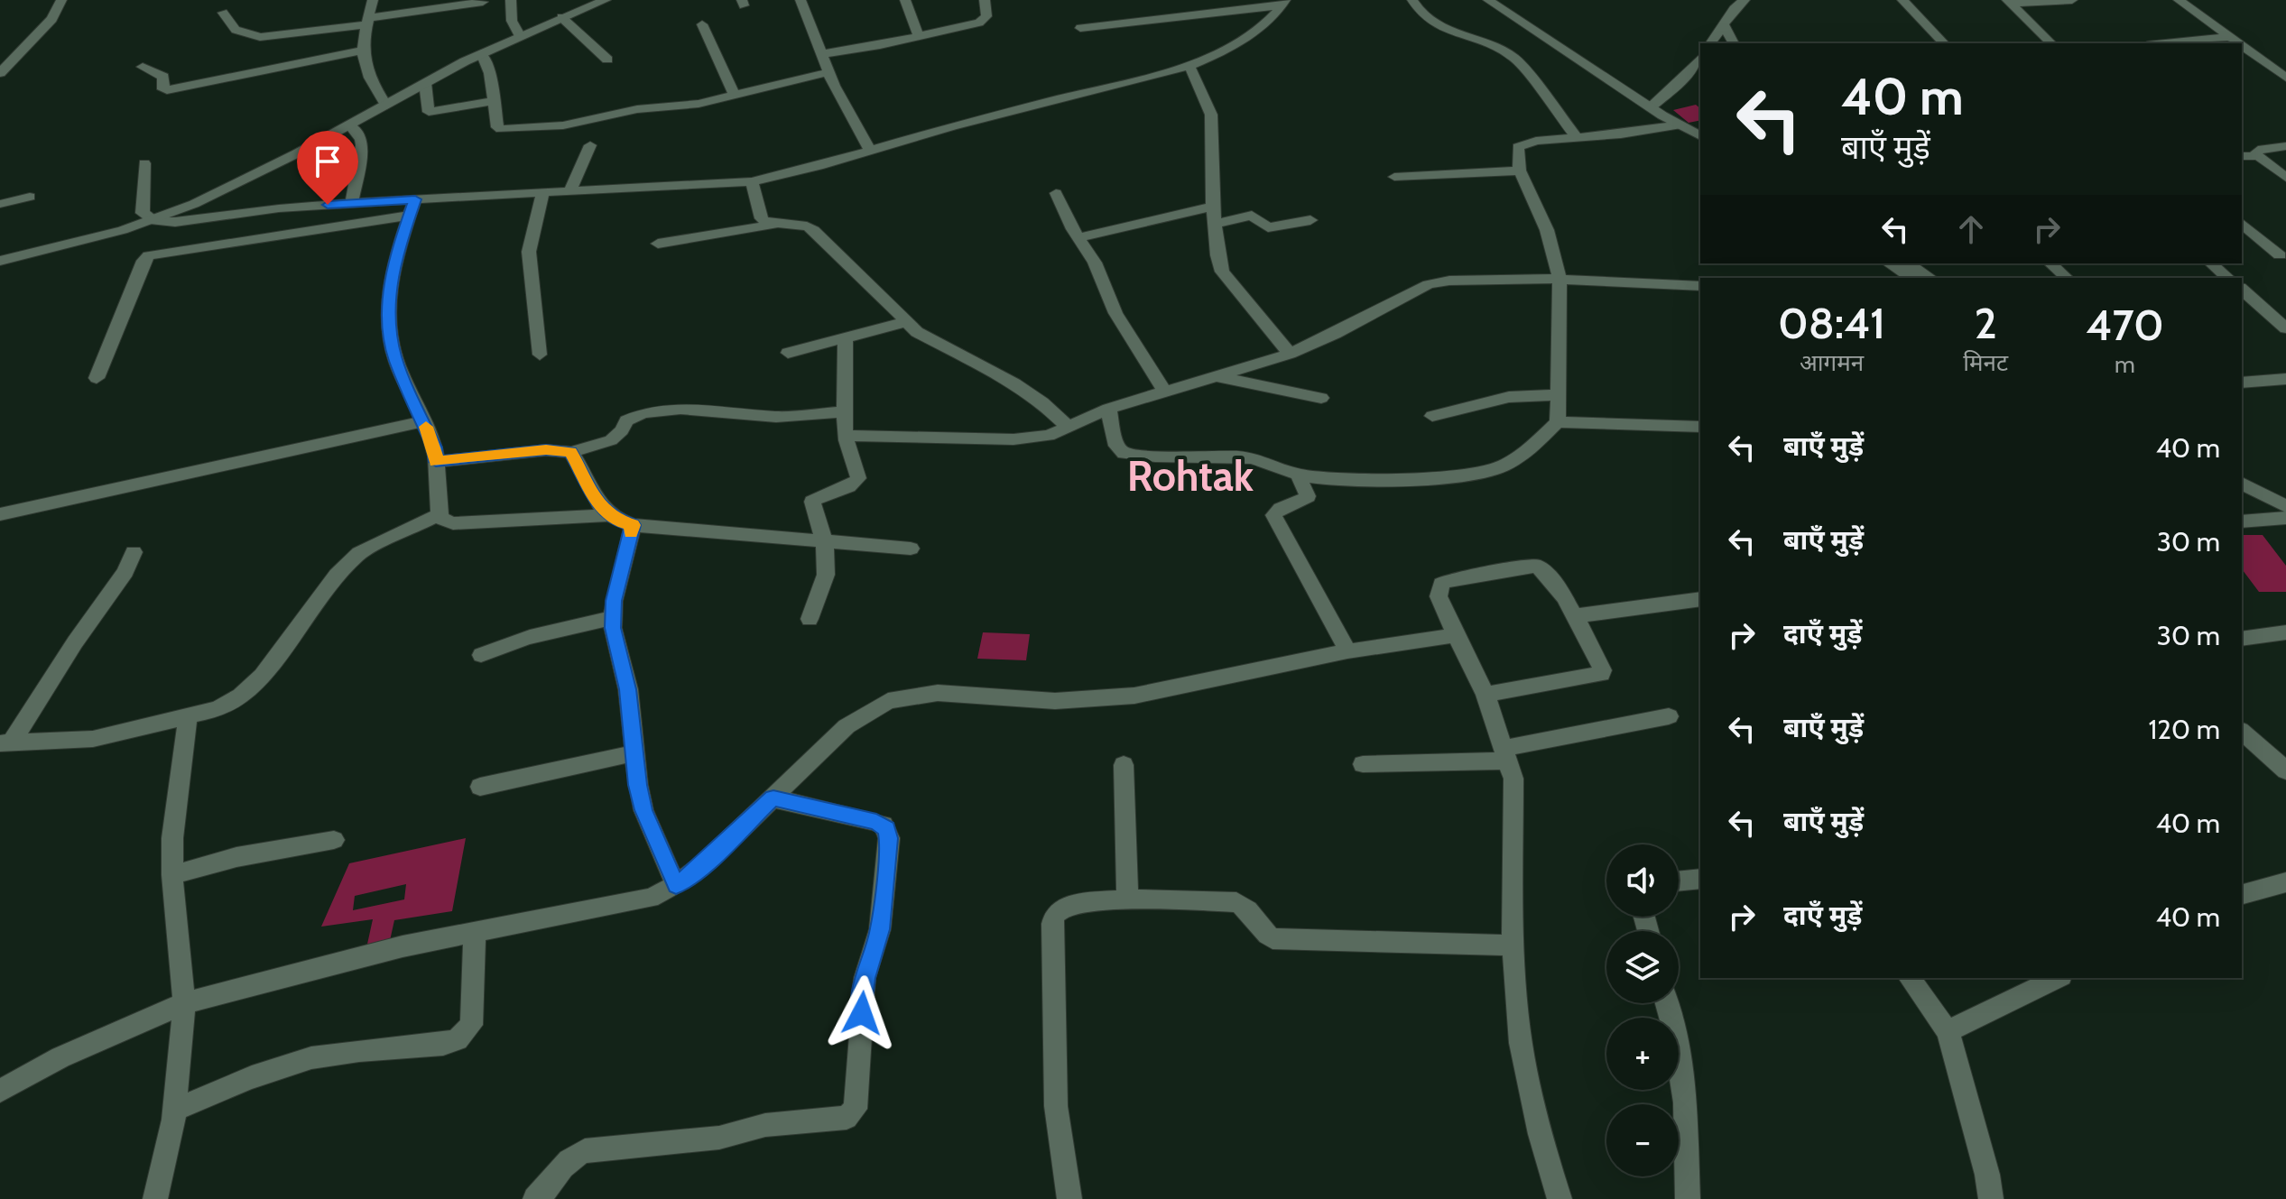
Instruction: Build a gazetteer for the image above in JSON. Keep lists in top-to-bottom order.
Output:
{
  "districts": ["Rohtak"],
  "page": {
    "turn": ["40 m", "बाएँ मुड़ें"],
    "eta": [
      "08:41",
      "आगमन",
      "2",
      "मिनट",
      "470",
      "m"
    ],
    "list": [
      {
        "name": "बाएँ मुड़ें",
        "value": "40 m"
      },
      {
        "name": "बाएँ मुड़ें",
        "value": "30 m"
      },
      {
        "name": "दाएँ मुड़ें",
        "value": "30 m"
      },
      {
        "name": "बाएँ मुड़ें",
        "value": "120 m"
      },
      {
        "name": "बाएँ मुड़ें",
        "value": "40 m"
      },
      {
        "name": "दाएँ मुड़ें",
        "value": "40 m"
      }
    ],
    "map_buttons": ["+", "−"]
  }
}
